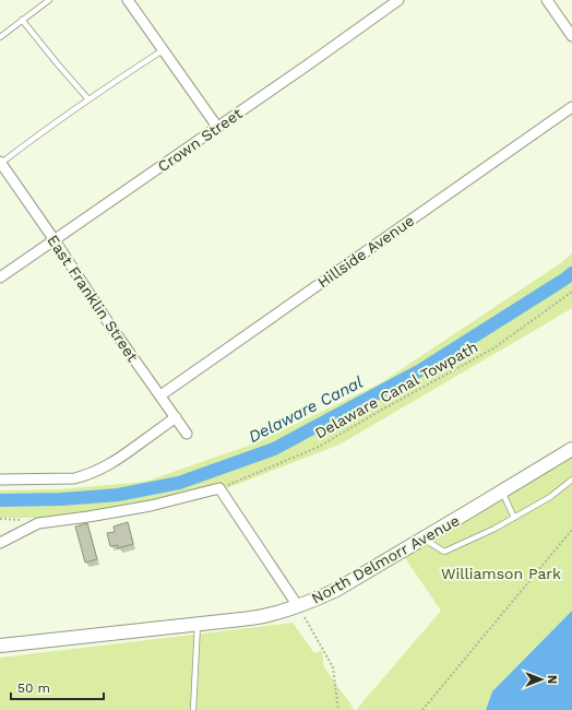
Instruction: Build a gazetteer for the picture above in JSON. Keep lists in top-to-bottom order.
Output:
{
  "streets": {
    "main road": ["North Delmorr Avenue"],
    "street": ["Crown Street", "Hillside Avenue", "East Franklin Street"],
    "path": ["Delaware Canal Towpath"]
  },
  "crossings": [
    ["Crown Street", "East Franklin Street"],
    ["Hillside Avenue", "East Franklin Street"]
  ],
  "water": ["Delaware Canal"],
  "parks": ["Williamson Park"],
  "scale_bar": "50 m",
  "north": "right"
}
